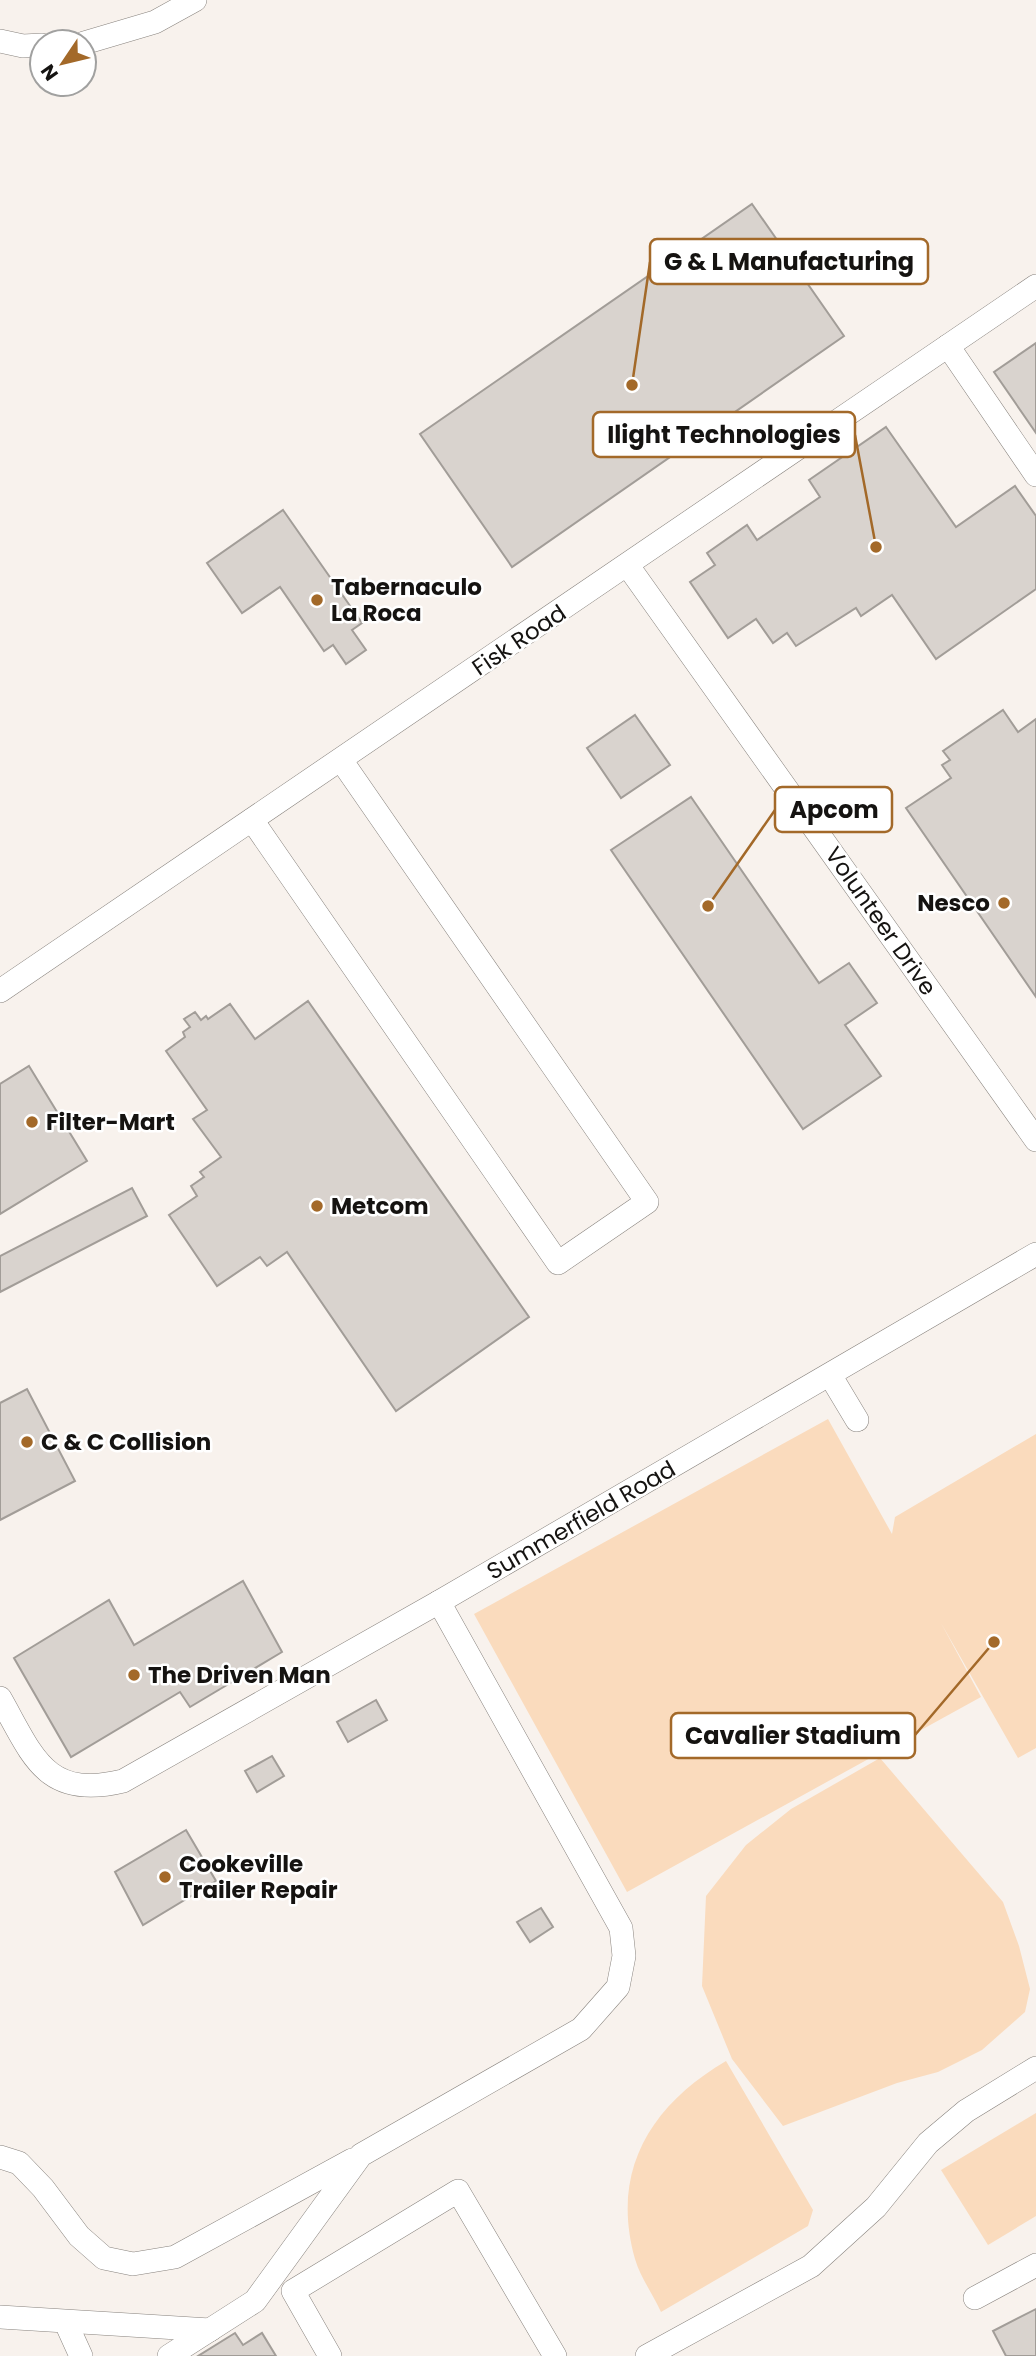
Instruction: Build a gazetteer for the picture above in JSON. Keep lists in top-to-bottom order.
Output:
{
  "streets": {
    "street": ["Fisk Road", "Volunteer Drive", "Summerfield Road"]
  },
  "crossings": [
    ["Fisk Road", "Volunteer Drive"]
  ],
  "places": [
    "G & L Manufacturing",
    "Ilight Technologies",
    "Tabernaculo La Roca",
    "Nesco",
    "Apcom",
    "Filter-Mart",
    "Metcom",
    "C & C Collision",
    "Cavalier Stadium",
    "The Driven Man",
    "Cookeville Trailer Repair"
  ],
  "north": "bottom left"
}
